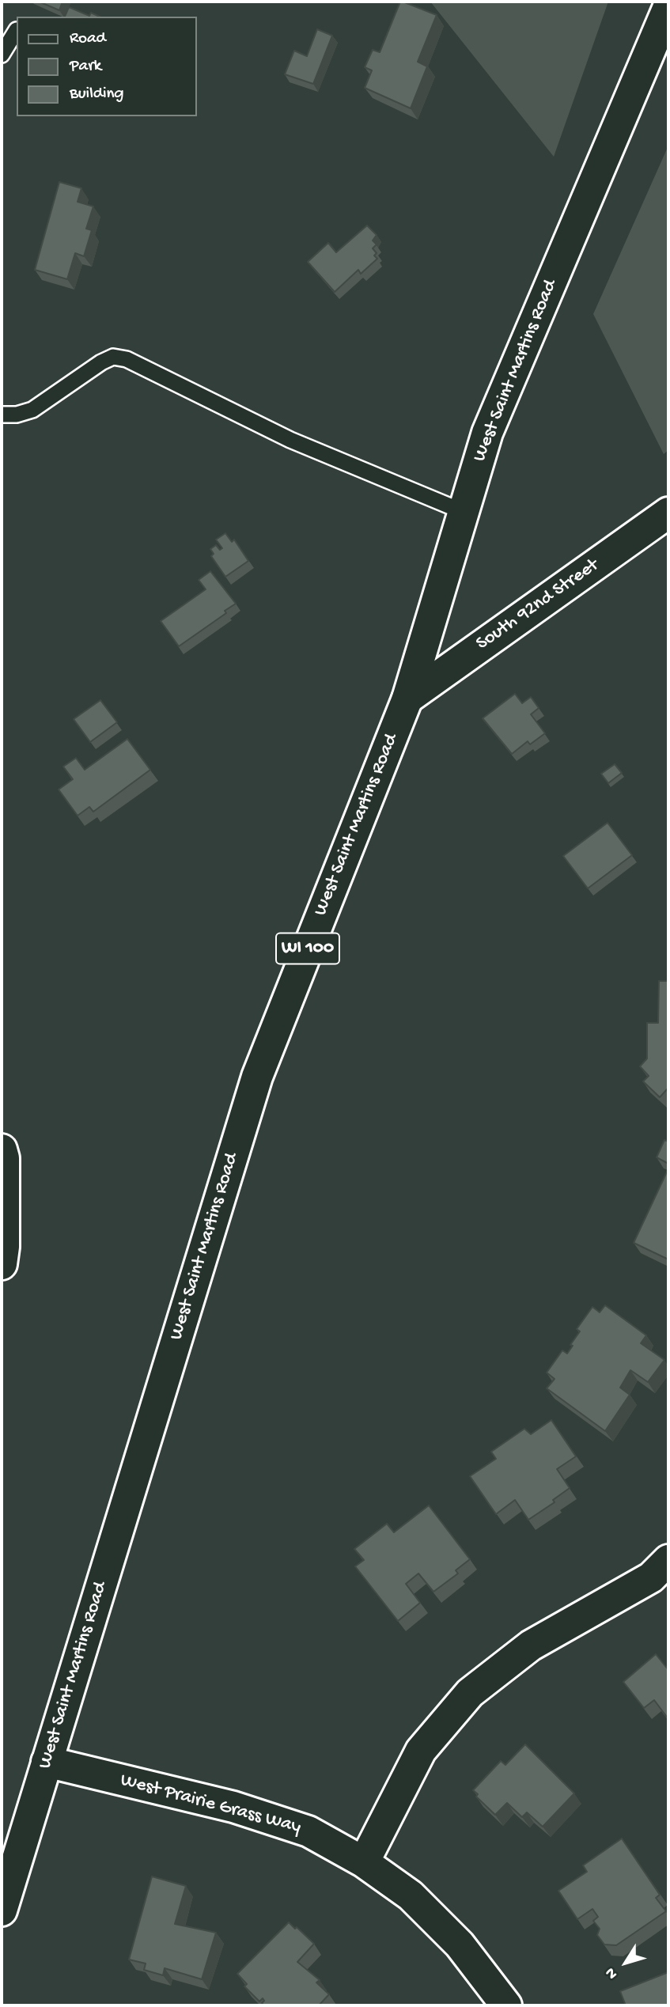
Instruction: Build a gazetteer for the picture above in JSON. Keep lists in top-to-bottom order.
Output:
{
  "streets": {
    "main road": [
      "West Saint Martins Road",
      "South 92nd Street",
      "WI 100",
      "West Prairie Grass Way"
    ]
  },
  "crossings": [
    ["West Saint Martins Road", "South 92nd Street"],
    ["West Saint Martins Road", "West Prairie Grass Way"]
  ],
  "legend": ["Road", "Park", "Building"],
  "north": "bottom left"
}
